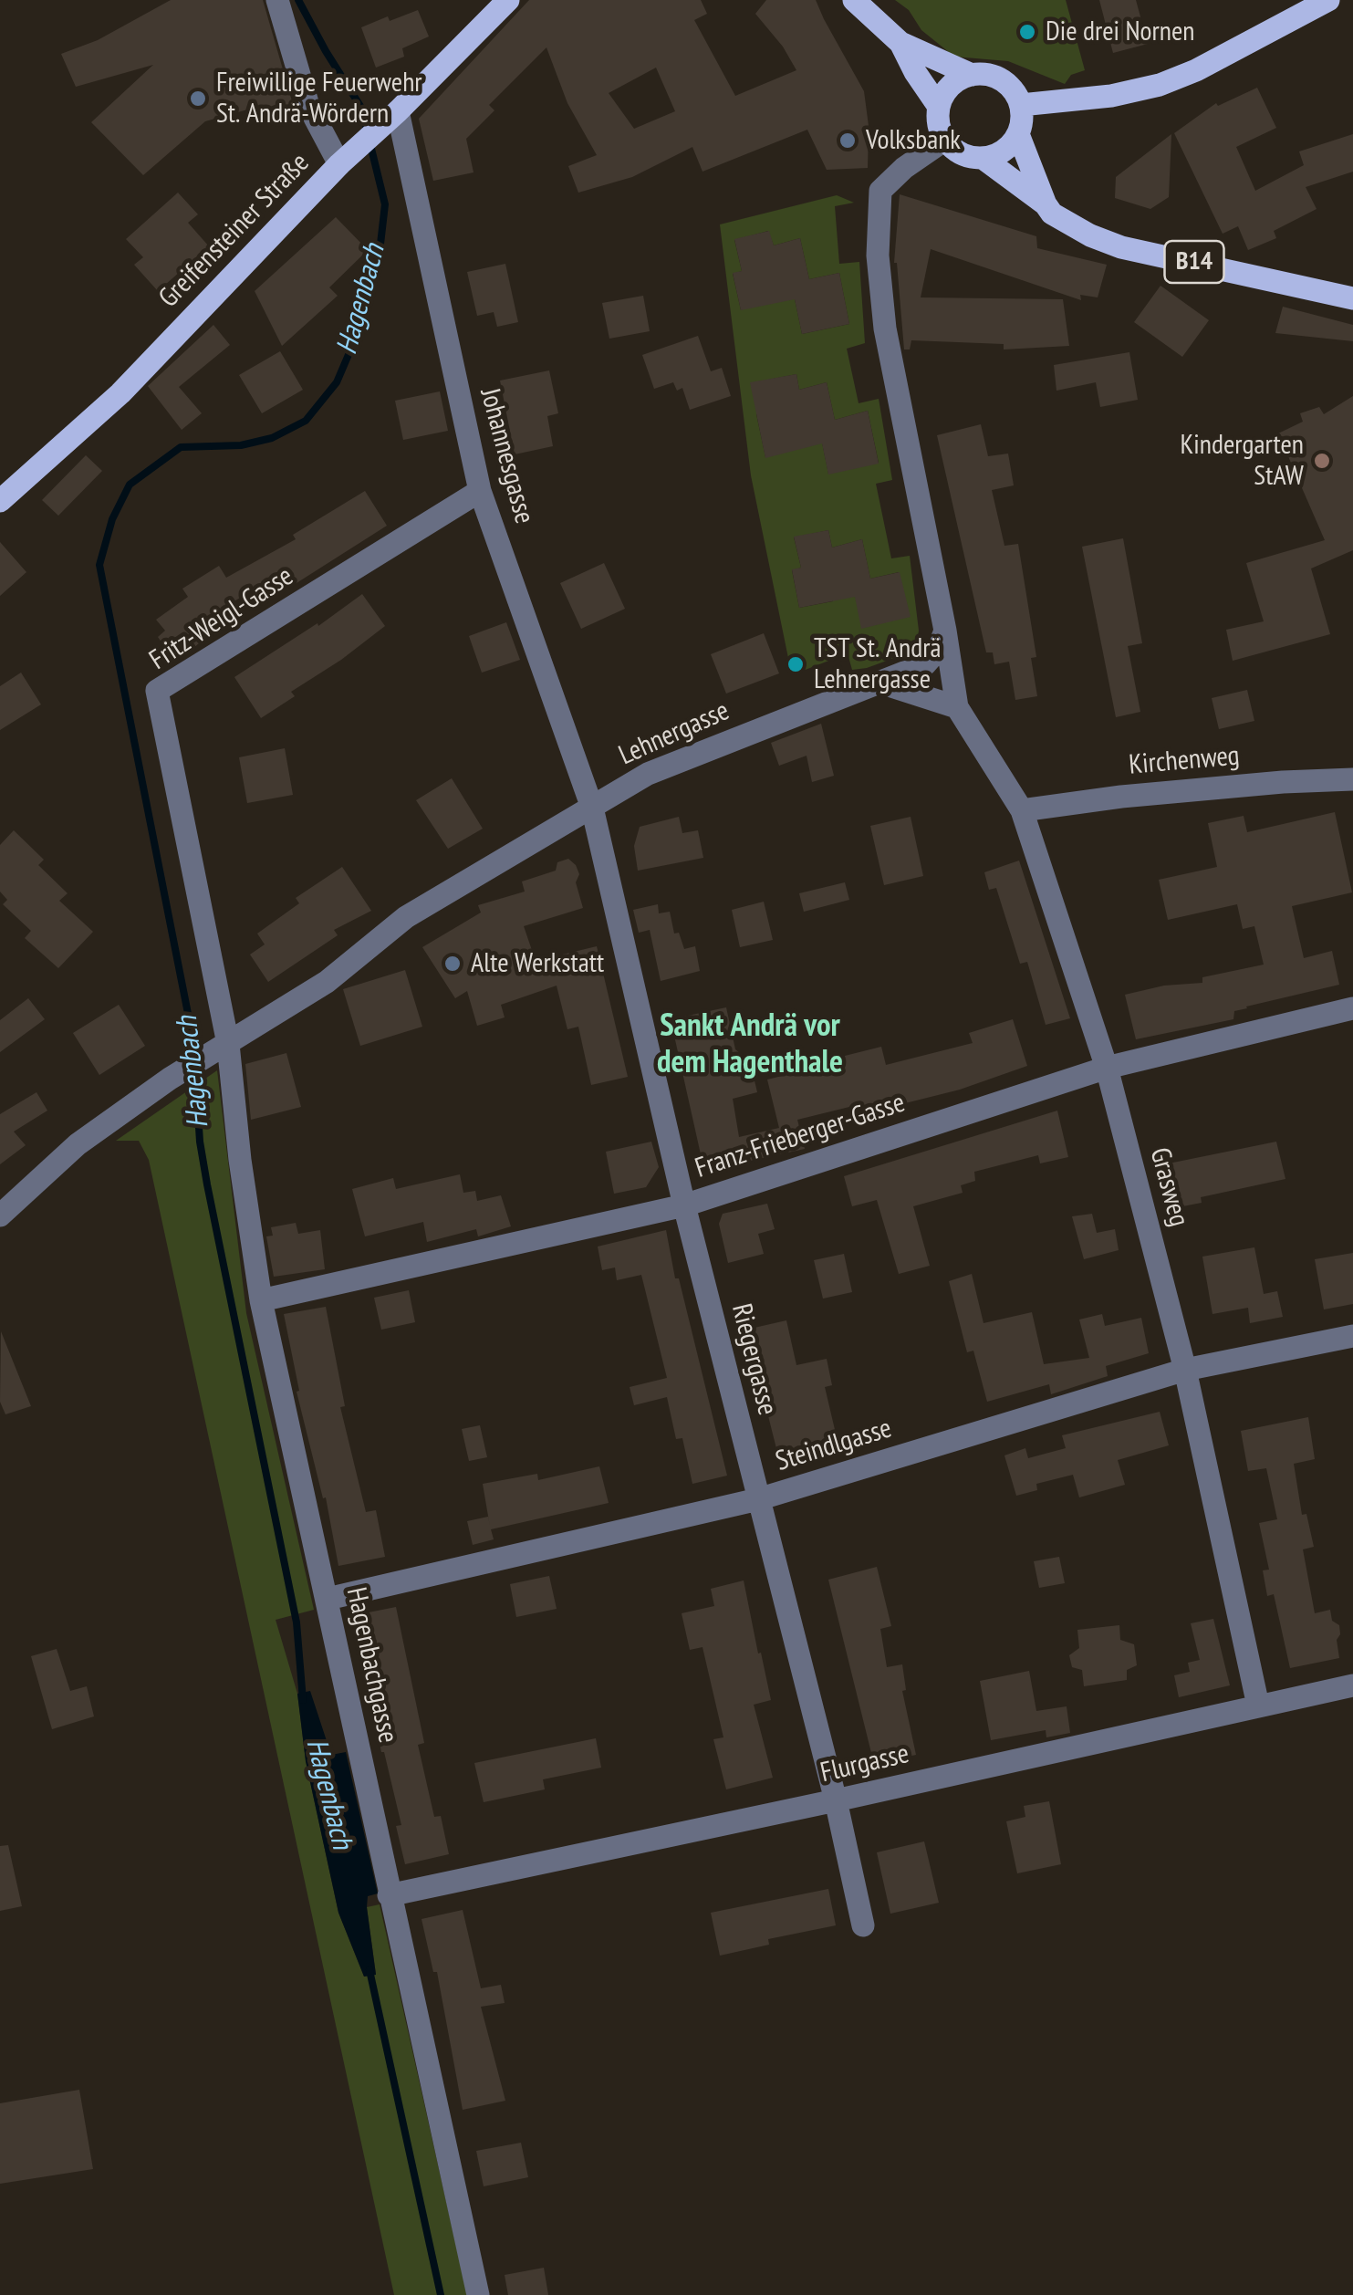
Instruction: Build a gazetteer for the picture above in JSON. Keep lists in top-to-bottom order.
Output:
{
  "streets": {
    "main road": ["Greifensteiner Straße", "B14"],
    "street": [
      "Johannesgasse",
      "Fritz-Weigl-Gasse",
      "Lehnergasse",
      "Kirchenweg",
      "Franz-Frieberger-Gasse",
      "Grasweg",
      "Riegergasse",
      "Steindlgasse",
      "Hagenbachgasse",
      "Flurgasse"
    ]
  },
  "crossings": [
    ["Greifensteiner Straße", "Johannesgasse"],
    ["Johannesgasse", "Fritz-Weigl-Gasse"],
    ["Johannesgasse", "Lehnergasse"],
    ["Johannesgasse", "Riegergasse"],
    ["Fritz-Weigl-Gasse", "Lehnergasse"],
    ["Fritz-Weigl-Gasse", "Hagenbachgasse"],
    ["Lehnergasse", "Grasweg"],
    ["Lehnergasse", "Riegergasse"],
    ["Lehnergasse", "Hagenbachgasse"],
    ["Kirchenweg", "Grasweg"],
    ["Franz-Frieberger-Gasse", "Grasweg"],
    ["Franz-Frieberger-Gasse", "Riegergasse"],
    ["Franz-Frieberger-Gasse", "Hagenbachgasse"],
    ["Grasweg", "Steindlgasse"],
    ["Grasweg", "Flurgasse"],
    ["Riegergasse", "Steindlgasse"],
    ["Riegergasse", "Flurgasse"],
    ["Steindlgasse", "Hagenbachgasse"],
    ["Hagenbachgasse", "Flurgasse"]
  ],
  "districts": ["Sankt Andrä vor dem Hagenthale"],
  "water": ["Hagenbach"],
  "places": [
    "Die drei Nornen",
    "Freiwillige Feuerwehr St. Andrä-Wördern",
    "Volksbank",
    "Kindergarten StAW",
    "TST St. Andrä Lehnergasse",
    "Alte Werkstatt"
  ]
}
